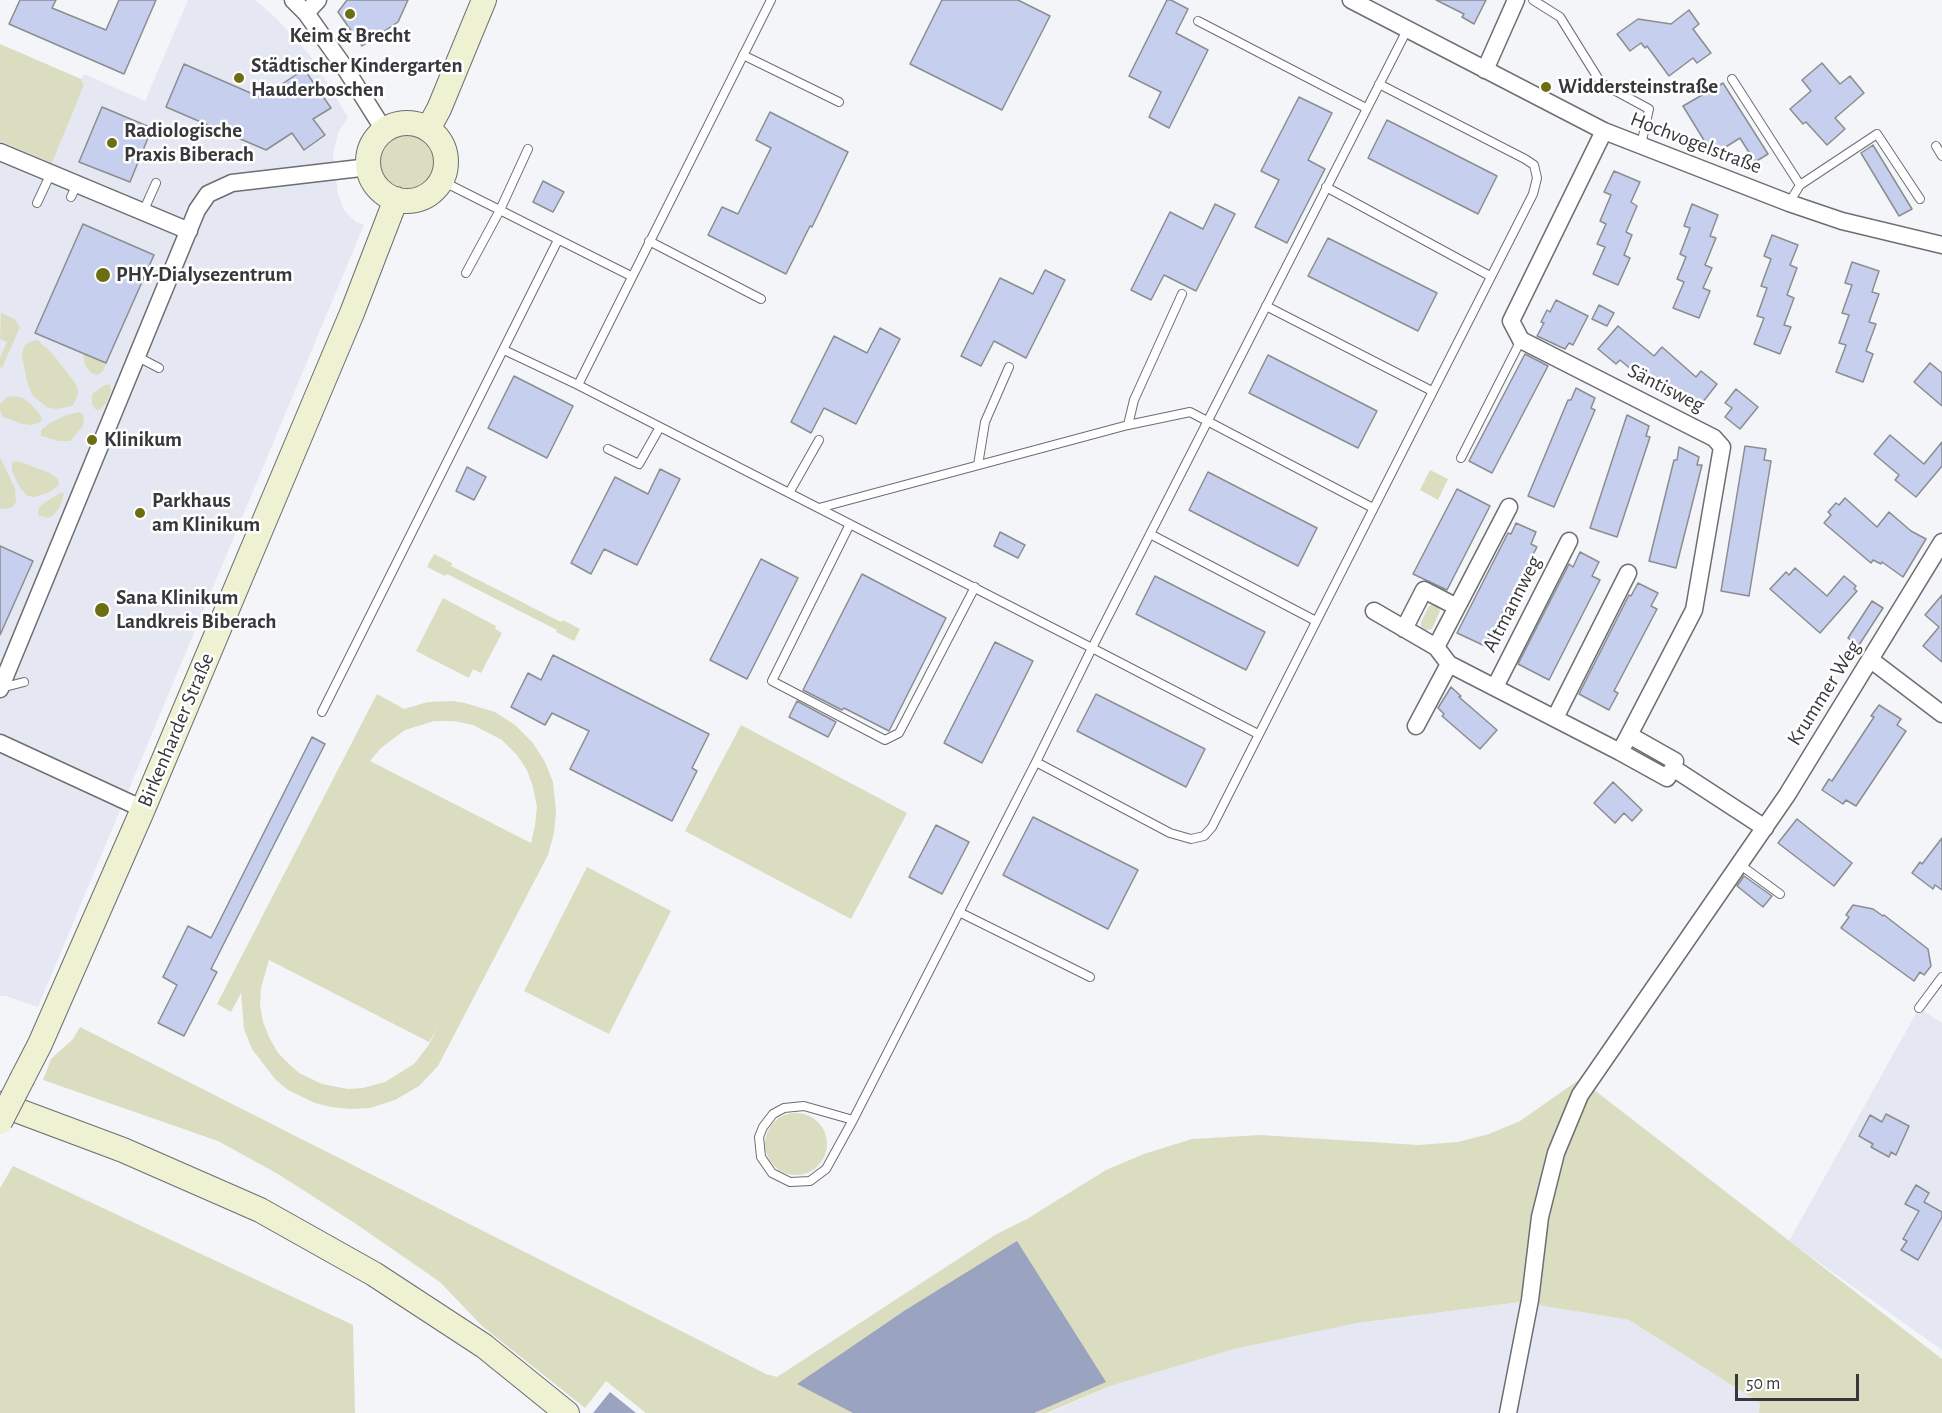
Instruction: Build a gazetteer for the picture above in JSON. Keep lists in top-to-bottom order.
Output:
{
  "streets": {
    "main road": ["Birkenharder Straße"],
    "street": [
      "Hochvogelstraße",
      "Säntisweg",
      "Altmannweg",
      "Krummer Weg"
    ]
  },
  "places": [
    "Keim & Brecht",
    "Städtischer Kindergarten Hauderboschen",
    "Widdersteinstraße",
    "Radiologische Praxis Biberach",
    "PHY-Dialysezentrum",
    "Klinikum",
    "Parkhaus am Klinikum",
    "Sana Klinikum Landkreis Biberach"
  ],
  "scale_bar": "50 m"
}
